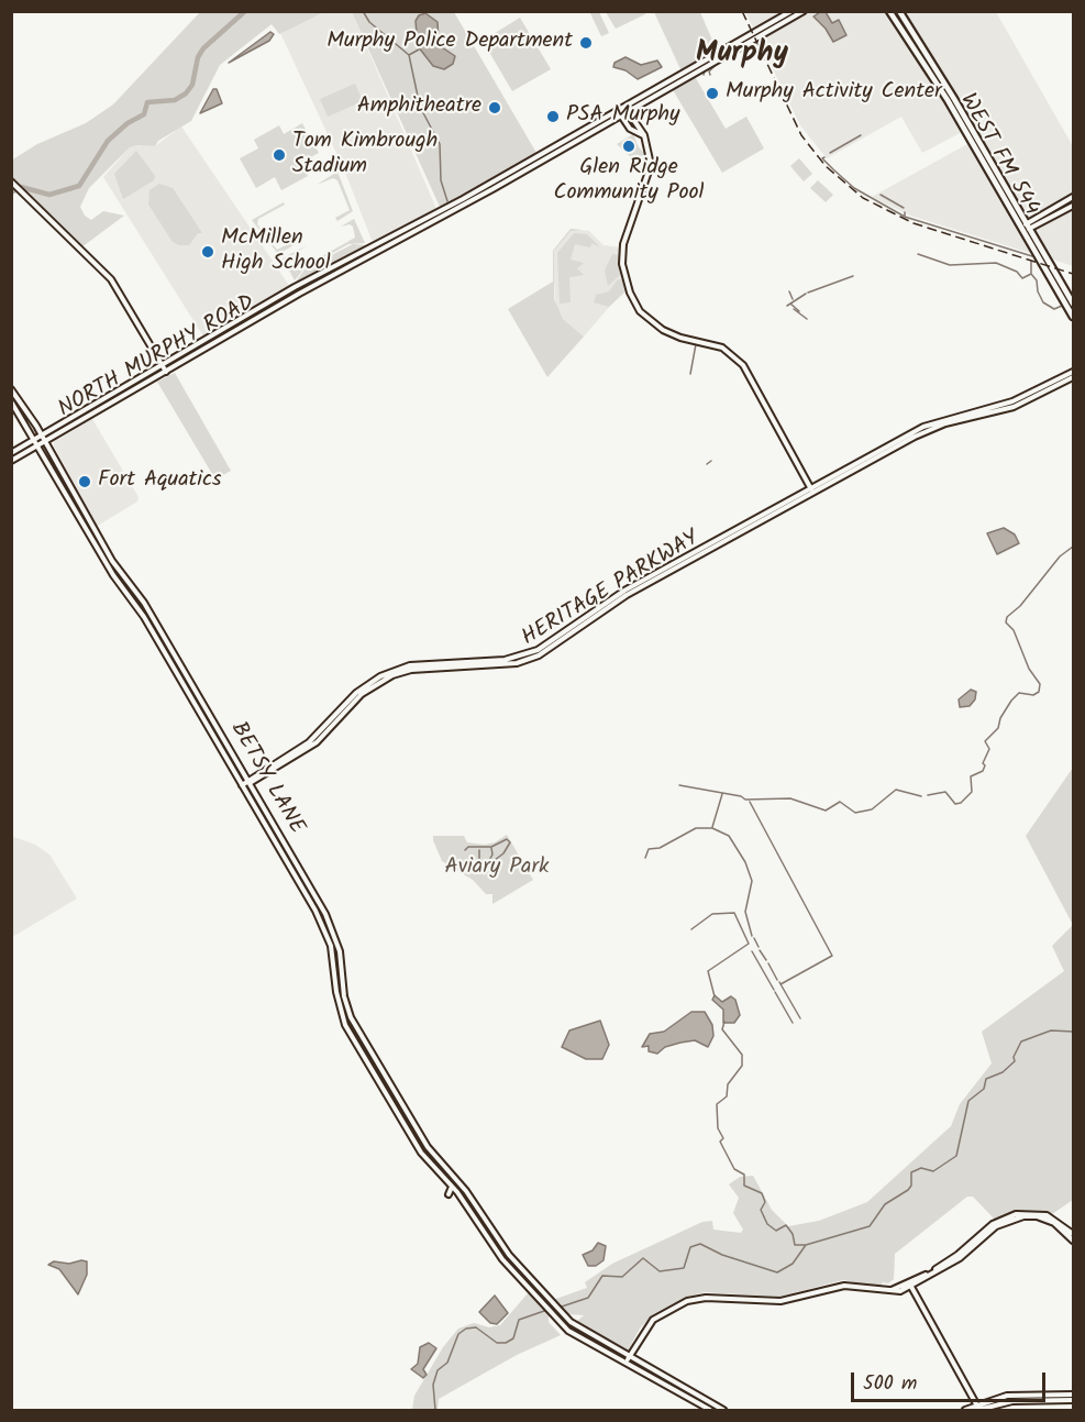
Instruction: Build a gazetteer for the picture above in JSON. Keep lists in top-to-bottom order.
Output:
{
  "streets": {
    "main road": [
      "WEST FM 544",
      "NORTH MURPHY ROAD",
      "HERITAGE PARKWAY",
      "BETSY LANE"
    ]
  },
  "crossings": [
    ["NORTH MURPHY ROAD", "BETSY LANE"],
    ["HERITAGE PARKWAY", "BETSY LANE"]
  ],
  "districts": ["Murphy"],
  "parks": ["Aviary Park"],
  "places": [
    "Murphy Police Department",
    "Murphy Activity Center",
    "Amphitheatre",
    "PSA Murphy",
    "Glen Ridge Community Pool",
    "Tom Kimbrough Stadium",
    "McMillen High School",
    "Fort Aquatics"
  ],
  "scale_bar": "500 m"
}
